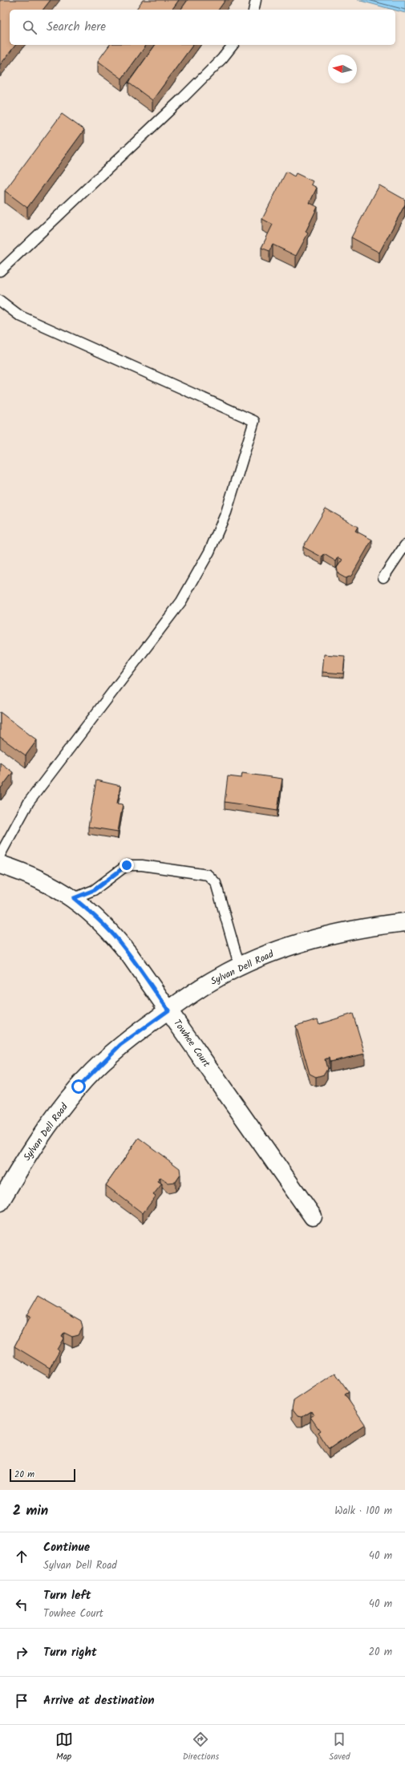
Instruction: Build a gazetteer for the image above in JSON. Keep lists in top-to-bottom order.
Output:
{
  "streets": {
    "street": ["Sylvan Dell Road", "Towhee Court"]
  },
  "crossings": [
    ["Sylvan Dell Road", "Towhee Court"]
  ],
  "scale_bar": "20 m",
  "north": "left",
  "page": {
    "search": "Search here",
    "scale": "20 m",
    "heading": ["2 min", "Walk · 100 m"],
    "list": [
      ["Continue", "Sylvan Dell Road", "40 m"],
      ["Turn left", "Towhee Court", "40 m"],
      ["Turn right", "20 m"],
      "Arrive at destination"
    ],
    "nav": ["Map", "Directions", "Saved"]
  }
}
